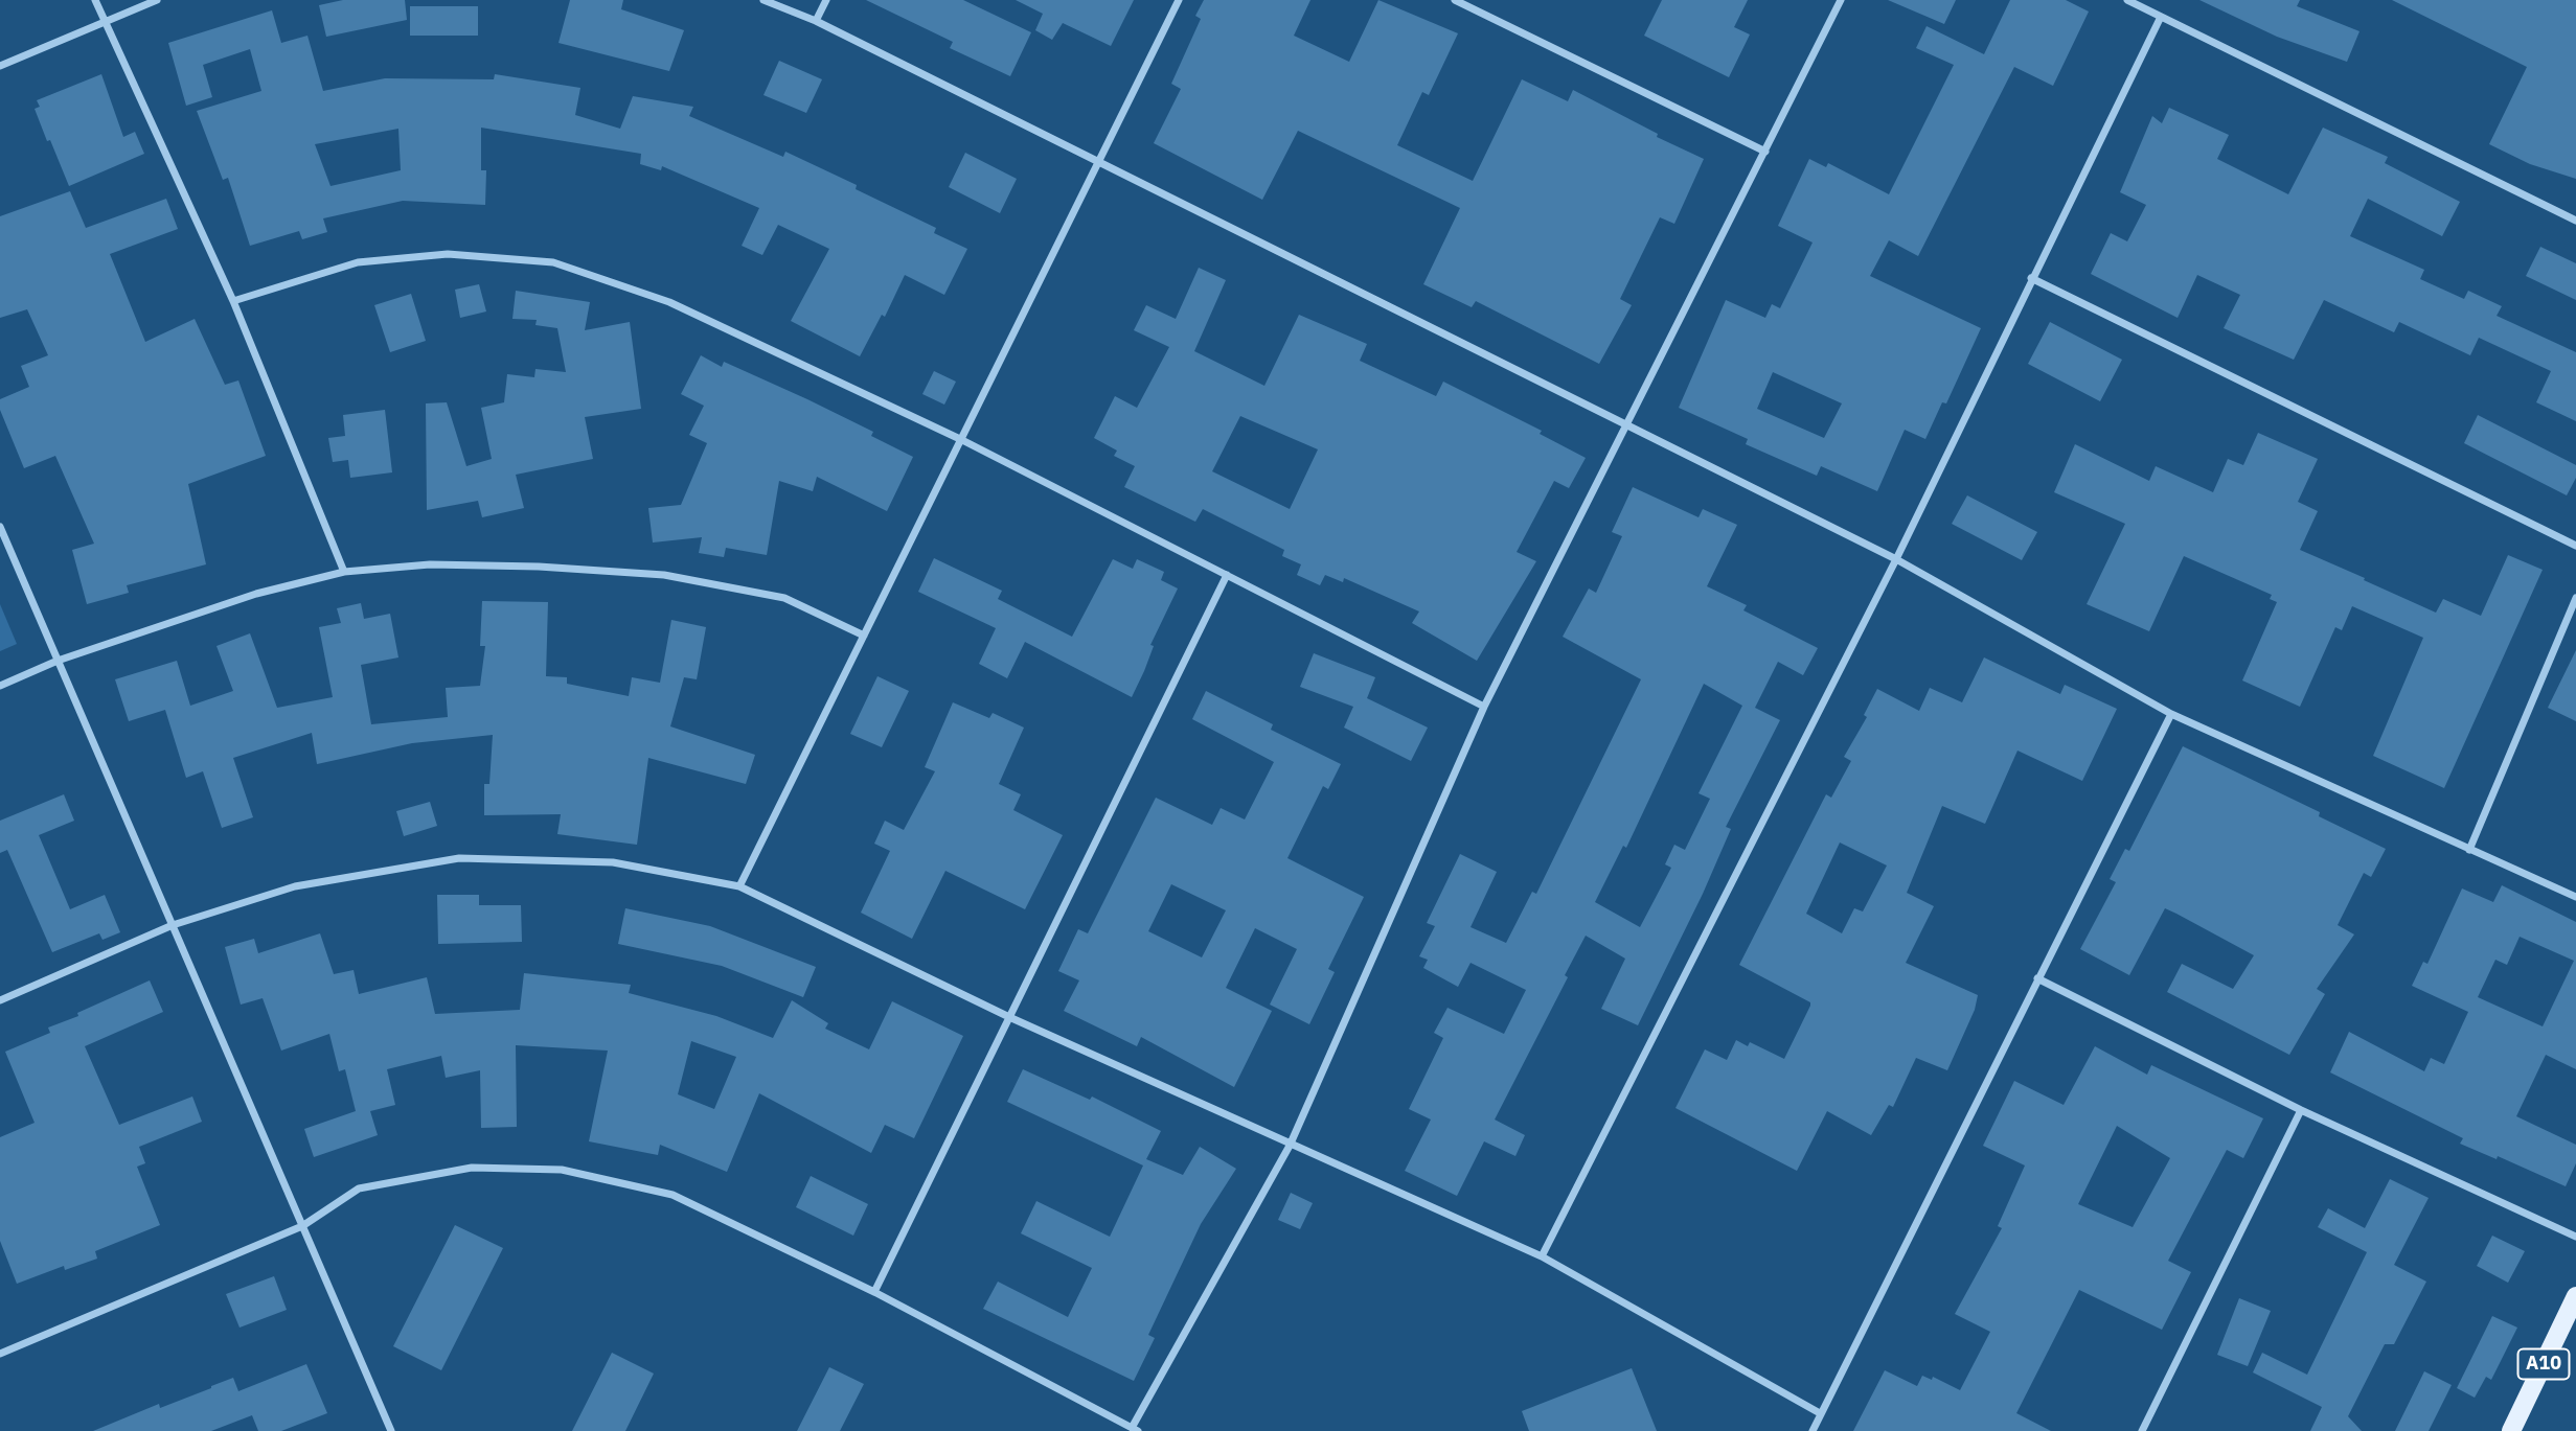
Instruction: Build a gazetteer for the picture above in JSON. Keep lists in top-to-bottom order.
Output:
{
  "streets": {
    "main road": ["A10"]
  }
}
